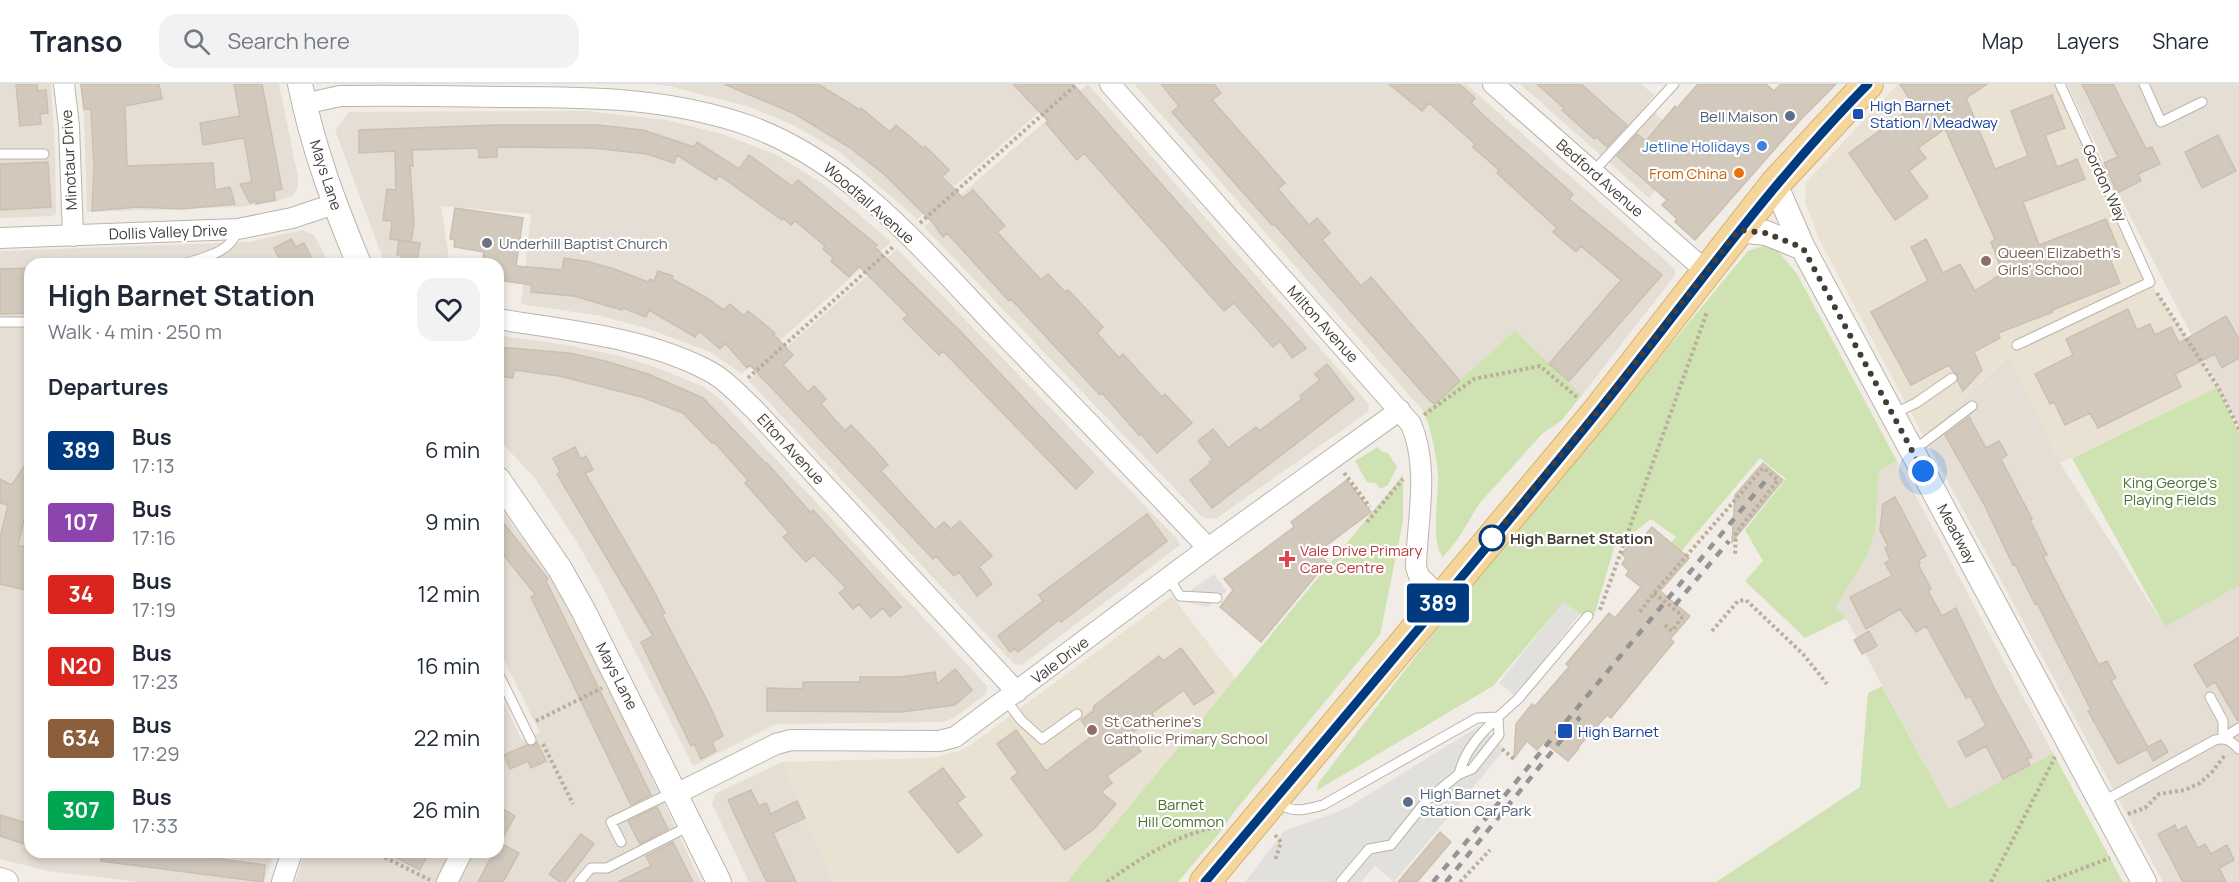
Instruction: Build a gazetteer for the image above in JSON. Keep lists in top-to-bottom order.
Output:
{
  "streets": {
    "street": [
      "Minotaur Drive",
      "Mays Lane",
      "Bedford Avenue",
      "Woodfall Avenue",
      "Dollis Valley Drive",
      "Milton Avenue",
      "Elton Avenue",
      "Meadway",
      "Vale Drive"
    ],
    "lane": ["Gordon Way"]
  },
  "crossings": [
    ["Minotaur Drive", "Dollis Valley Drive"],
    ["Mays Lane", "Woodfall Avenue"],
    ["Mays Lane", "Dollis Valley Drive"],
    ["Mays Lane", "Vale Drive"],
    ["Woodfall Avenue", "Vale Drive"],
    ["Milton Avenue", "Vale Drive"],
    ["Elton Avenue", "Vale Drive"]
  ],
  "parks": ["King George's Playing Fields", "Barnet Hill Common"],
  "places": {
    "transit": ["High Barnet Station / Meadway", "High Barnet"],
    "other": [
      "Bell Maison",
      "Jetline Holidays",
      "From China",
      "Underhill Baptist Church",
      "Queen Elizabeth's Girls' School",
      "High Barnet Station",
      "St Catherine's Catholic Primary School",
      "High Barnet Station Car Park"
    ],
    "health": ["Vale Drive Primary Care Centre"]
  },
  "lines": ["bus line 389"],
  "page": {
    "header": "Transo",
    "search": "Search here",
    "nav": ["Map", "Layers", "Share"],
    "on_map": "389",
    "heading": [
      ["High Barnet Station", "Walk · 4 min · 250 m"],
      "Departures"
    ],
    "list": [
      {
        "mark": "389",
        "name": "Bus",
        "note": "17:13",
        "value": "6 min"
      },
      {
        "mark": "107",
        "name": "Bus",
        "note": "17:16",
        "value": "9 min"
      },
      {
        "mark": "34",
        "name": "Bus",
        "note": "17:19",
        "value": "12 min"
      },
      {
        "mark": "N20",
        "name": "Bus",
        "note": "17:23",
        "value": "16 min"
      },
      {
        "mark": "634",
        "name": "Bus",
        "note": "17:29",
        "value": "22 min"
      },
      {
        "mark": "307",
        "name": "Bus",
        "note": "17:33",
        "value": "26 min"
      }
    ]
  }
}
